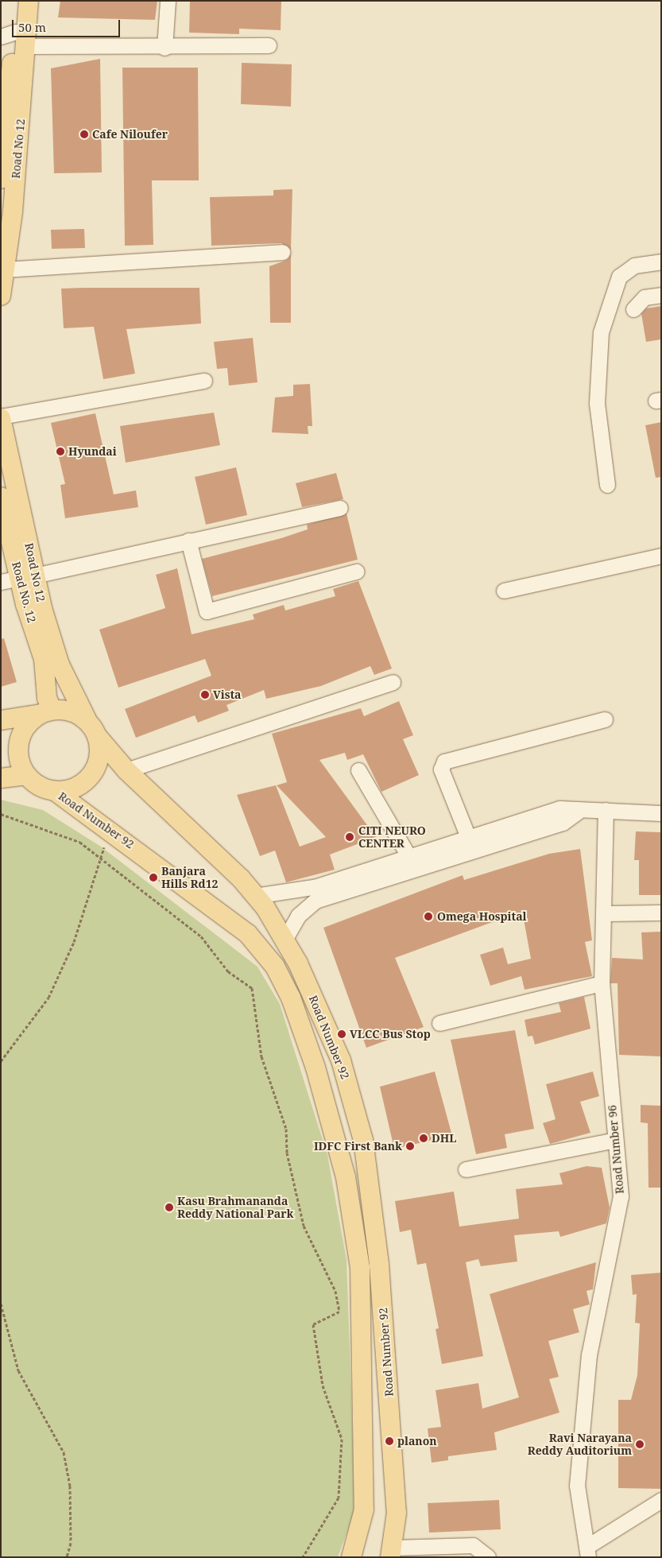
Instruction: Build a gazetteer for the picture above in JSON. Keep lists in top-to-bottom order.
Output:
{
  "streets": {
    "main road": ["Road No 12", "Road No. 12", "Road Number 92"],
    "street": ["Road Number 96"]
  },
  "crossings": [
    ["Road No 12", "Road No. 12"],
    ["Road No 12", "Road Number 92"],
    ["Road No. 12", "Road Number 92"]
  ],
  "places": [
    "Cafe Niloufer",
    "Hyundai",
    "Vista",
    "CITI NEURO CENTER",
    "Banjara Hills Rd12",
    "Omega Hospital",
    "VLCC Bus Stop",
    "DHL",
    "IDFC First Bank",
    "Kasu Brahmananda Reddy National Park",
    "planon",
    "Ravi Narayana Reddy Auditorium"
  ],
  "scale_bar": "50 m"
}
